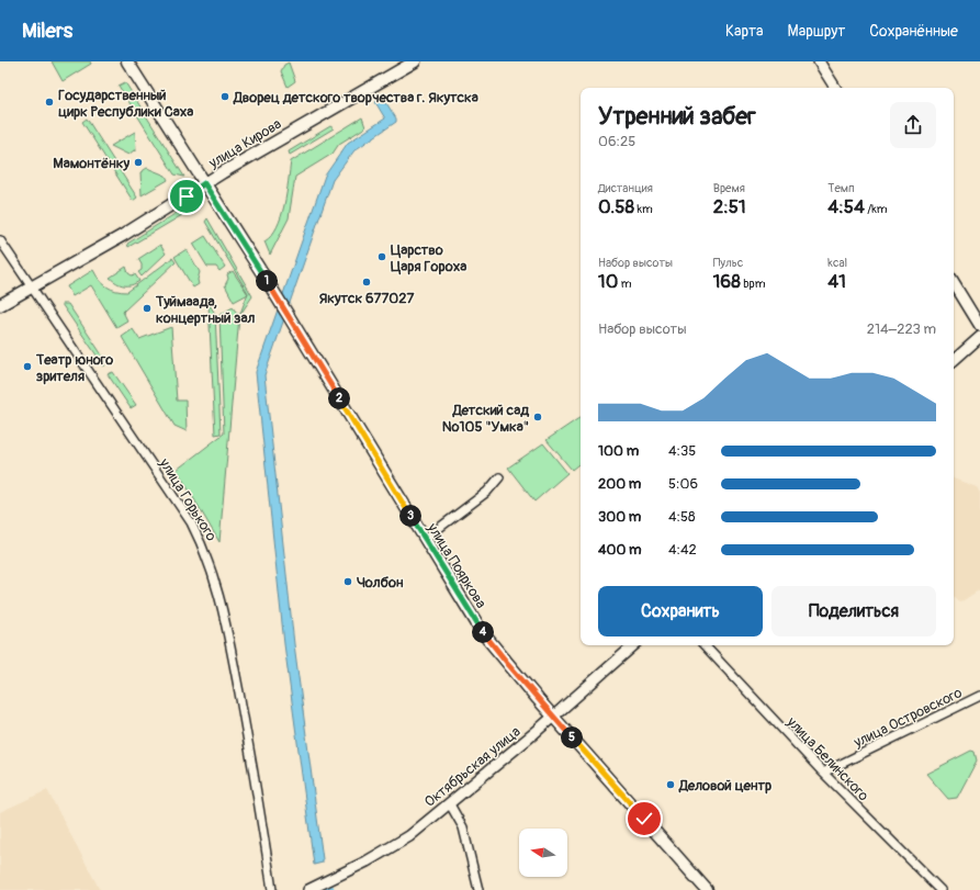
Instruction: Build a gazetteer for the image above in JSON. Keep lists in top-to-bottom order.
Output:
{
  "streets": {
    "main road": ["улица Кирова", "улица Пояркова"],
    "street": [
      "улица Горького",
      "улица Островского",
      "улица Белинского",
      "Октябрьская улица"
    ]
  },
  "crossings": [
    ["улица Кирова", "улица Горького"],
    ["улица Кирова", "улица Пояркова"],
    ["улица Пояркова", "Октябрьская улица"],
    ["улица Островского", "улица Белинского"]
  ],
  "places": [
    "Дворец детского творчества г. Якутска",
    "Государственный цирк Республики Саха",
    "Мамонтёнку",
    "Царство Царя Гороха",
    "Якутск 677027",
    "Туймаада, концертный зал",
    "Театр юного зрителя",
    "Детский сад №105 \"Умка\"",
    "Чолбон",
    "Деловой центр"
  ],
  "north": "left",
  "page": {
    "header": "Milers",
    "nav": ["Карта", "Маршрут", "Сохранённые"],
    "heading": ["Утренний забег", "06:25"],
    "stats": [
      ["Дистанция", "0.58 km"],
      ["Время", "2:51"],
      ["Темп", "4:54 /km"],
      ["Набор высоты", "10 m"],
      ["Пульс", "168 bpm"],
      ["kcal", "41"]
    ],
    "pins": [
      "1",
      "2",
      "3",
      "4",
      "5"
    ],
    "chart": ["Набор высоты", "214–223 m"],
    "list": [
      {
        "name": "100 m",
        "note": "4:35"
      },
      {
        "name": "200 m",
        "note": "5:06"
      },
      {
        "name": "300 m",
        "note": "4:58"
      },
      {
        "name": "400 m",
        "note": "4:42"
      }
    ],
    "buttons": ["Сохранить", "Поделиться"]
  }
}
